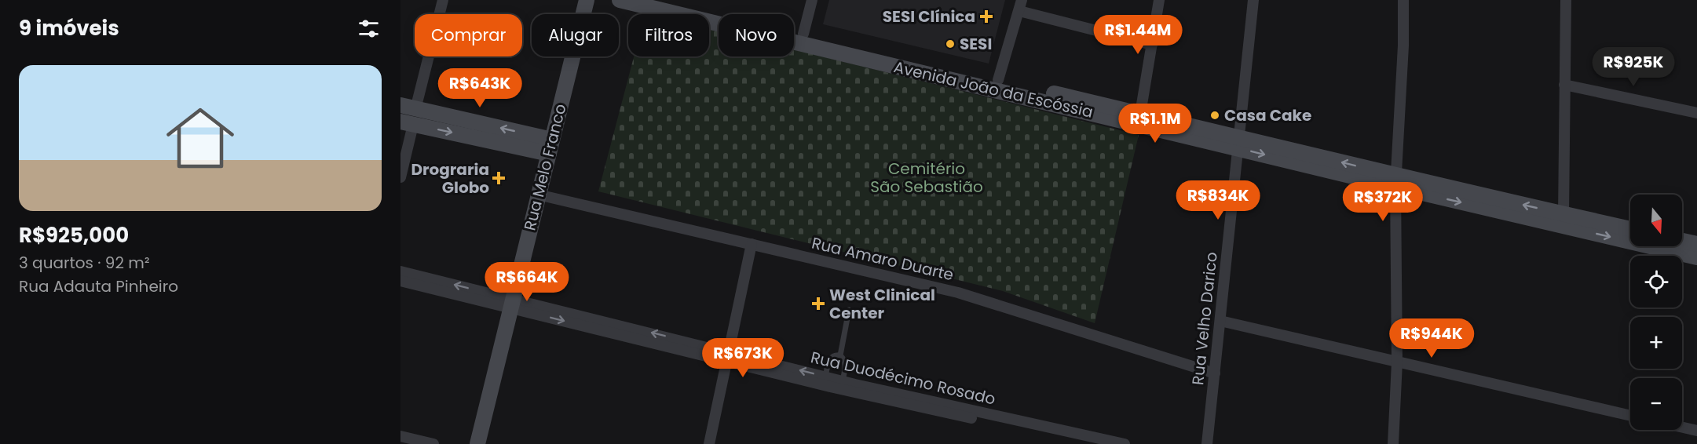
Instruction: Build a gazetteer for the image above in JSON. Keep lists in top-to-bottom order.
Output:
{
  "streets": {
    "main road": ["Avenida João da Escóssia", "Rua Melo Franco"],
    "street": ["Rua Amaro Duarte", "Rua Velho Darico", "Rua Duodécimo Rosado"]
  },
  "crossings": [
    ["Avenida João da Escóssia", "Rua Velho Darico"],
    ["Rua Melo Franco", "Rua Amaro Duarte"],
    ["Rua Melo Franco", "Rua Duodécimo Rosado"],
    ["Rua Amaro Duarte", "Rua Velho Darico"]
  ],
  "parks": ["Cemitério São Sebastião"],
  "places": {
    "health": ["SESI Clínica", "Drograria Globo", "West Clinical Center"],
    "other": ["SESI", "Casa Cake"]
  },
  "north": "bottom",
  "page": {
    "heading": "9 imóveis",
    "chip": [
      "Comprar",
      "Alugar",
      "Filtros",
      "Novo"
    ],
    "price": [
      "R$1.44M",
      "R$925K",
      "R$643K",
      "R$1.1M",
      "R$834K",
      "R$372K",
      "R$664K",
      "R$944K",
      "R$673K"
    ],
    "list": [
      {
        "name": "R$925,000",
        "note": "3 quartos · 92 m² · Rua Adauta Pinheiro"
      }
    ],
    "map_buttons": ["+", "−"]
  }
}
